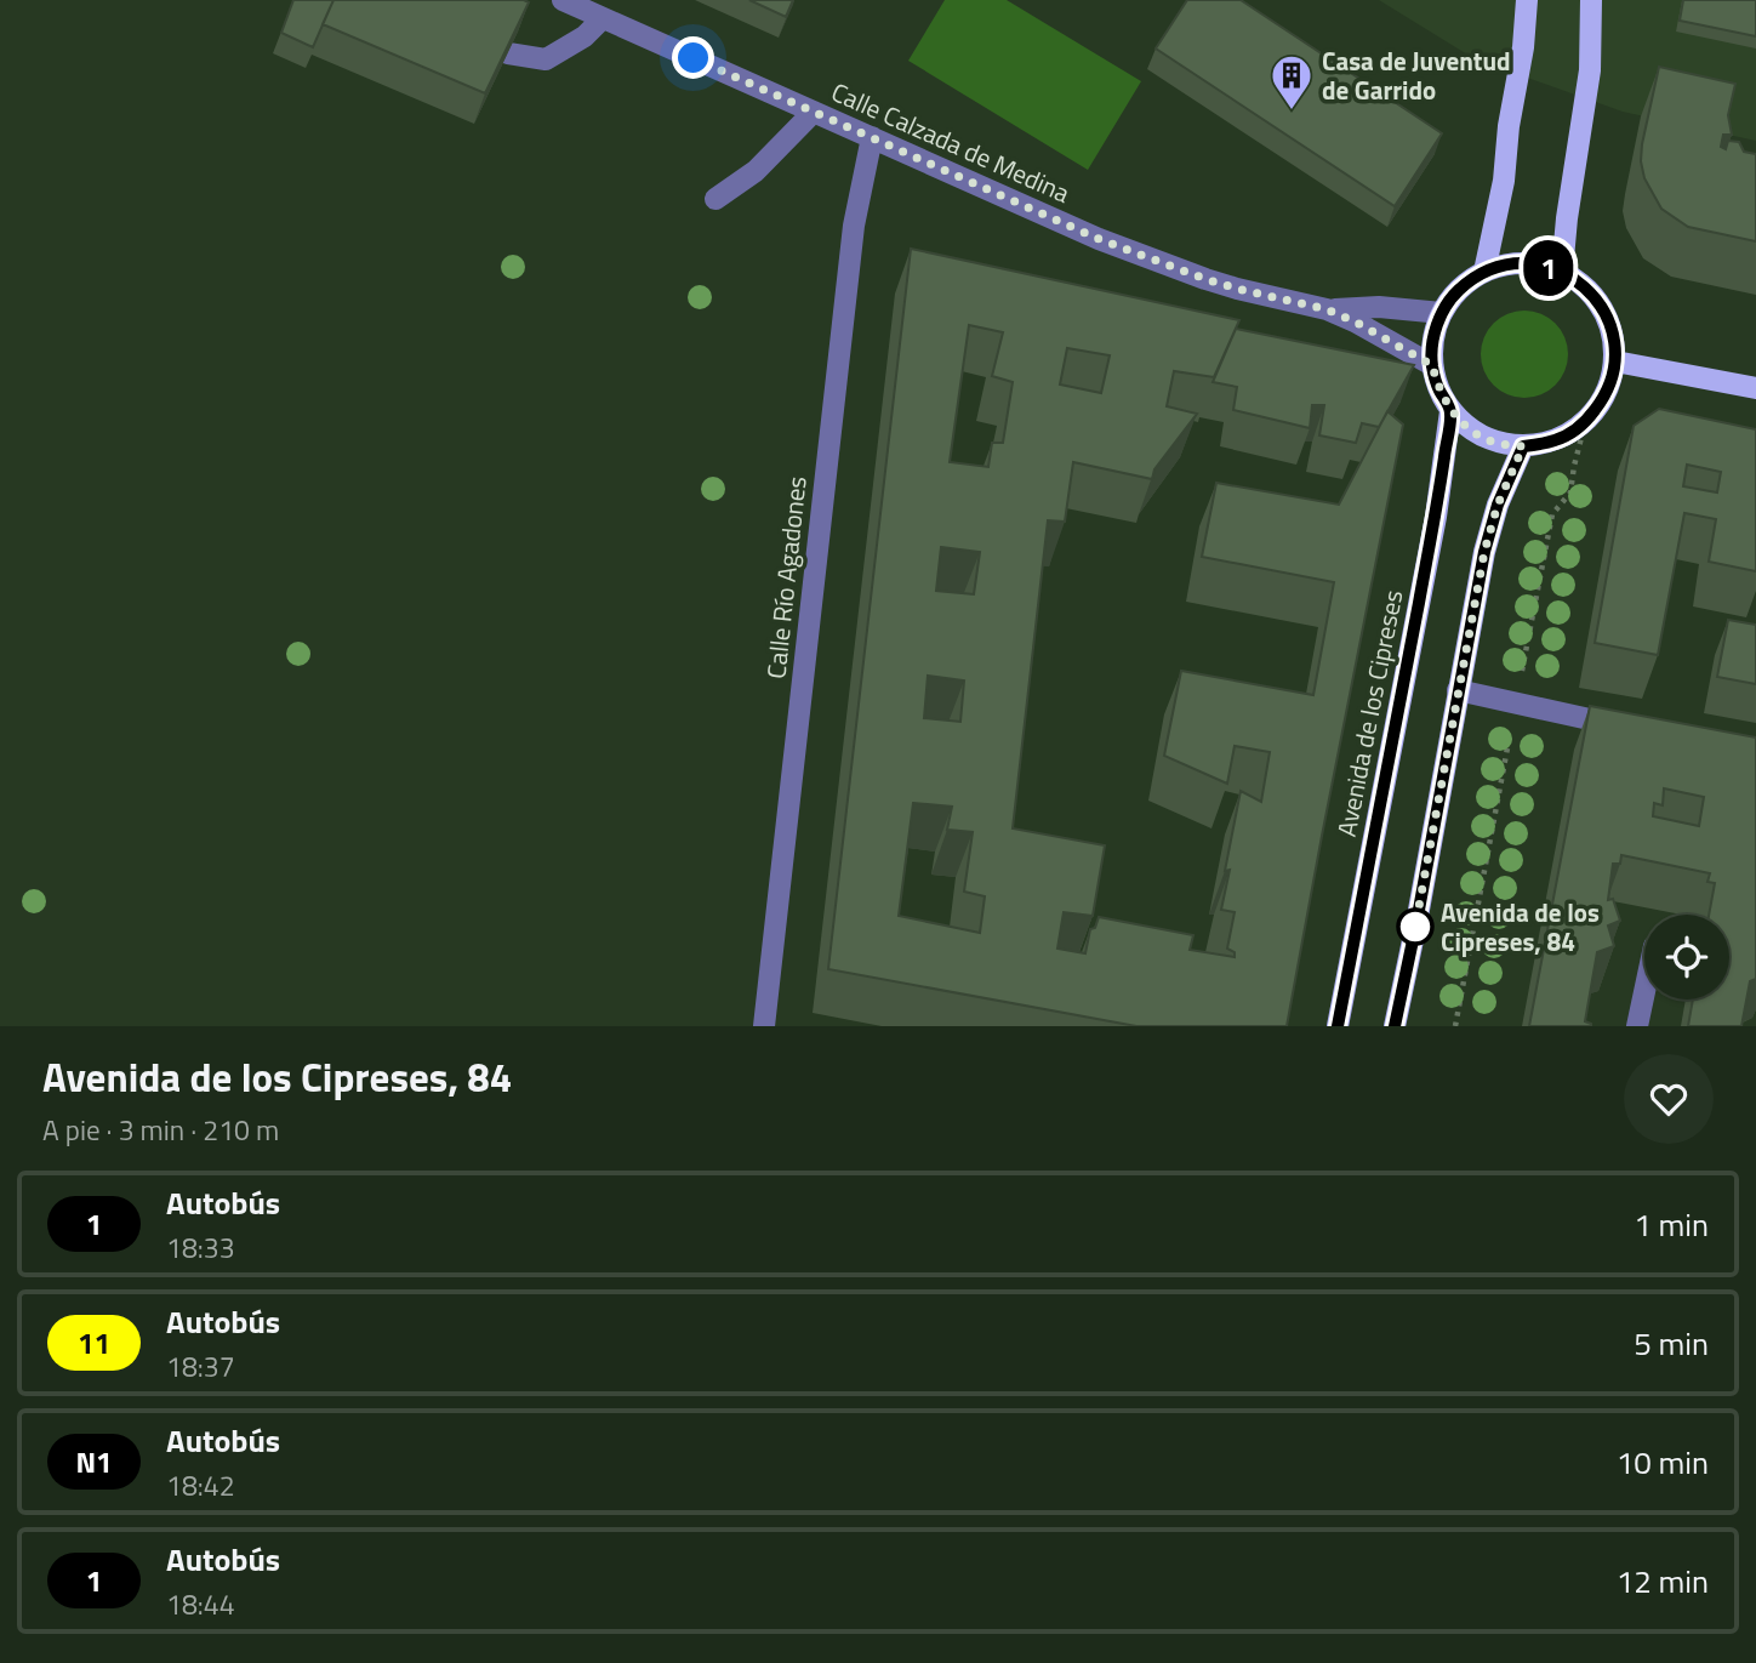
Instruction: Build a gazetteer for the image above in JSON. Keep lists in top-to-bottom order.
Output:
{
  "streets": {
    "main road": ["Avenida de los Cipreses"],
    "street": ["Calle Calzada de Medina", "Calle Río Agadones"]
  },
  "crossings": [
    ["Calle Calzada de Medina", "Calle Río Agadones"],
    ["Calle Calzada de Medina", "Avenida de los Cipreses"]
  ],
  "places": {
    "building": ["Casa de Juventud de Garrido"],
    "other": ["Avenida de los Cipreses, 84"]
  },
  "lines": ["bus line 1"],
  "page": {
    "on_map": "1",
    "heading": ["Avenida de los Cipreses, 84", "A pie · 3 min · 210 m"],
    "list": [
      {
        "mark": "1",
        "name": "Autobús",
        "note": "18:33",
        "value": "1 min"
      },
      {
        "mark": "11",
        "name": "Autobús",
        "note": "18:37",
        "value": "5 min"
      },
      {
        "mark": "N1",
        "name": "Autobús",
        "note": "18:42",
        "value": "10 min"
      },
      {
        "mark": "1",
        "name": "Autobús",
        "note": "18:44",
        "value": "12 min"
      }
    ]
  }
}
